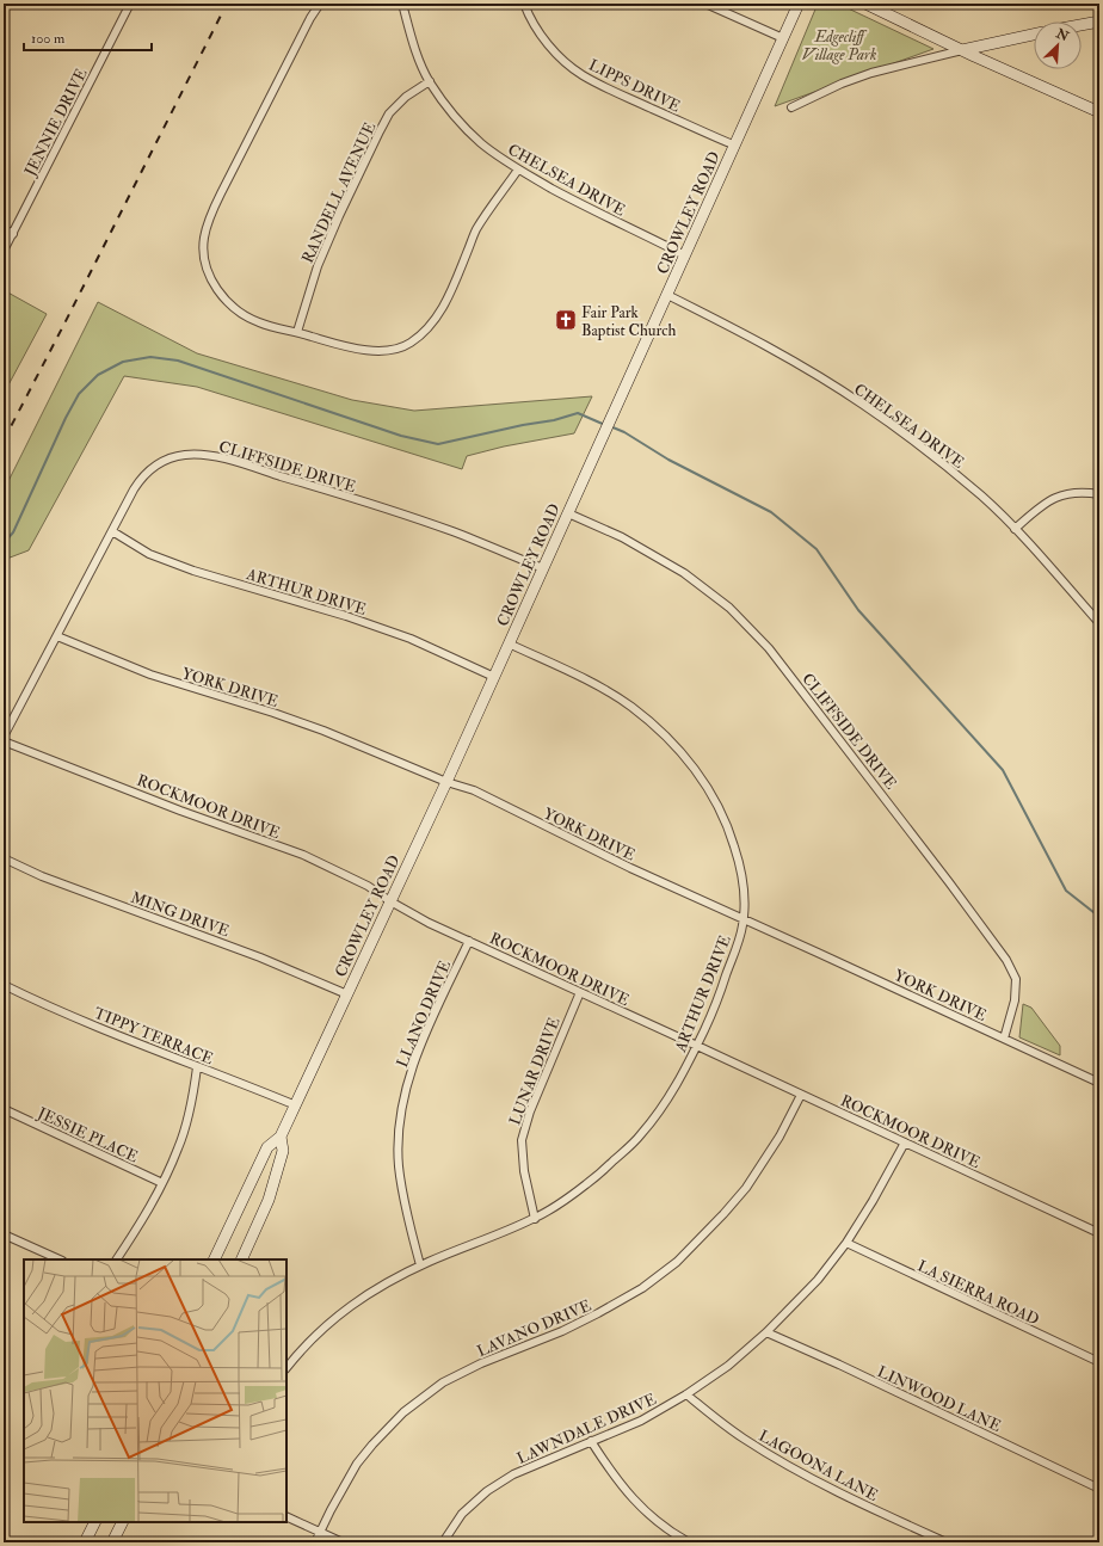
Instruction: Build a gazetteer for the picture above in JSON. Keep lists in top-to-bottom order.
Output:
{
  "streets": {
    "main road": ["CROWLEY ROAD"],
    "street": [
      "LIPPS DRIVE",
      "JENNIE DRIVE",
      "CHELSEA DRIVE",
      "RANDELL AVENUE",
      "CLIFFSIDE DRIVE",
      "ARTHUR DRIVE",
      "YORK DRIVE",
      "ROCKMOOR DRIVE",
      "MING DRIVE",
      "LLANO DRIVE",
      "TIPPY TERRACE",
      "LUNAR DRIVE",
      "JESSIE PLACE",
      "LA SIERRA ROAD",
      "LAVANO DRIVE",
      "LINWOOD LANE",
      "LAWNDALE DRIVE",
      "LAGOONA LANE"
    ]
  },
  "crossings": [
    ["LIPPS DRIVE", "CROWLEY ROAD"],
    ["CHELSEA DRIVE", "RANDELL AVENUE"],
    ["CHELSEA DRIVE", "CROWLEY ROAD"],
    ["CROWLEY ROAD", "CLIFFSIDE DRIVE"],
    ["CROWLEY ROAD", "ARTHUR DRIVE"],
    ["CROWLEY ROAD", "YORK DRIVE"],
    ["CROWLEY ROAD", "ROCKMOOR DRIVE"],
    ["CROWLEY ROAD", "MING DRIVE"],
    ["CROWLEY ROAD", "TIPPY TERRACE"],
    ["CLIFFSIDE DRIVE", "ARTHUR DRIVE"],
    ["CLIFFSIDE DRIVE", "YORK DRIVE"],
    ["ARTHUR DRIVE", "YORK DRIVE"],
    ["ARTHUR DRIVE", "ROCKMOOR DRIVE"],
    ["ARTHUR DRIVE", "LLANO DRIVE"],
    ["ARTHUR DRIVE", "LUNAR DRIVE"],
    ["ROCKMOOR DRIVE", "LLANO DRIVE"],
    ["ROCKMOOR DRIVE", "LUNAR DRIVE"],
    ["ROCKMOOR DRIVE", "LAVANO DRIVE"],
    ["ROCKMOOR DRIVE", "LAWNDALE DRIVE"],
    ["LA SIERRA ROAD", "LAWNDALE DRIVE"],
    ["LINWOOD LANE", "LAWNDALE DRIVE"],
    ["LAWNDALE DRIVE", "LAGOONA LANE"]
  ],
  "parks": ["Edgecliff Village Park"],
  "places": {
    "church": ["Fair Park Baptist Church"]
  },
  "scale_bar": "100 m",
  "north": "top right"
}
